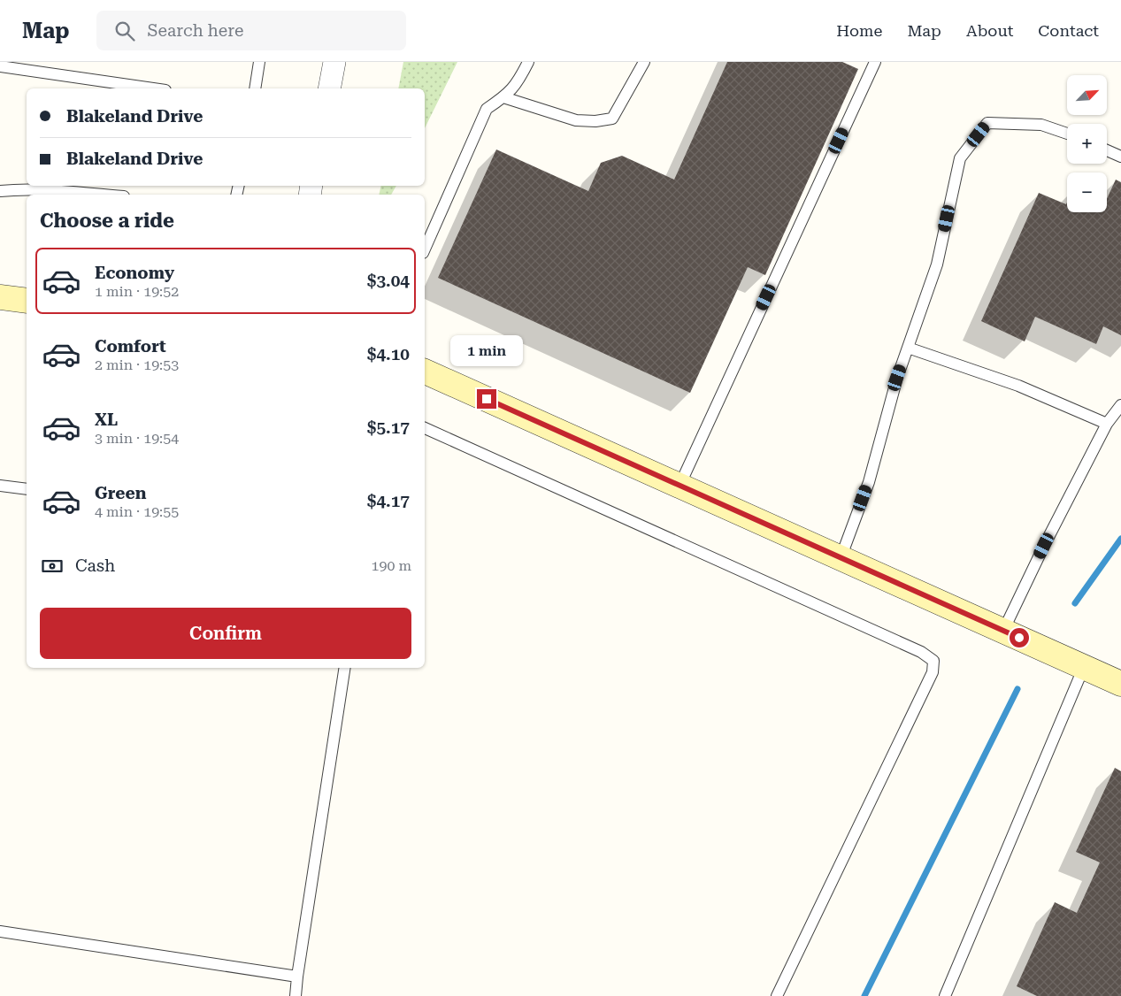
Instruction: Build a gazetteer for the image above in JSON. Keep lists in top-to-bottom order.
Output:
{
  "north": "top right",
  "page": {
    "header": "Map",
    "search": "Search here",
    "nav": [
      "Home",
      "Map",
      "About",
      "Contact"
    ],
    "map_buttons": ["+", "−"],
    "banner": ["Blakeland Drive", "Blakeland Drive"],
    "heading": "Choose a ride",
    "list": [
      {
        "name": "Economy",
        "note": "1 min · 19:52",
        "value": "$3.04"
      },
      {
        "name": "Comfort",
        "note": "2 min · 19:53",
        "value": "$4.10"
      },
      {
        "name": "XL",
        "note": "3 min · 19:54",
        "value": "$5.17"
      },
      {
        "name": "Green",
        "note": "4 min · 19:55",
        "value": "$4.17"
      }
    ],
    "bubble": "1 min",
    "pay": ["Cash", "190 m"],
    "buttons": "Confirm"
  }
}
